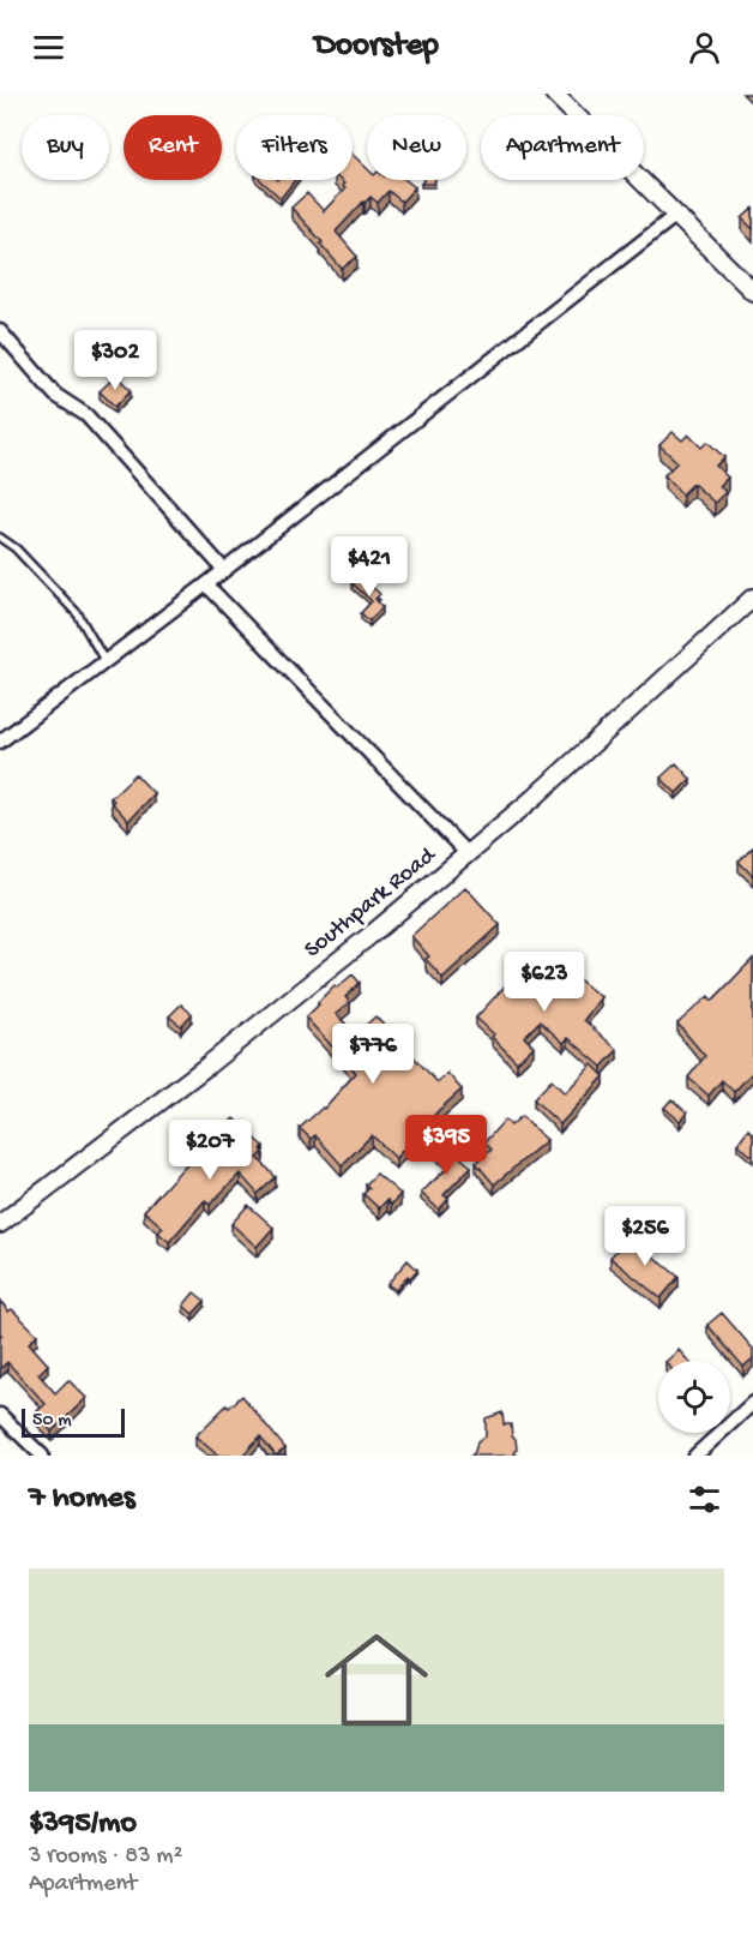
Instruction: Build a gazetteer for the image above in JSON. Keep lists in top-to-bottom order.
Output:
{
  "streets": {
    "street": ["Southpark Road"]
  },
  "scale_bar": "50 m",
  "page": {
    "header": "Doorstep",
    "chip": [
      "Buy",
      "Rent",
      "Filters",
      "New",
      "Apartment"
    ],
    "price": [
      "$302",
      "$421",
      "$623",
      "$776",
      "$395",
      "$207",
      "$256"
    ],
    "scale": "50 m",
    "heading": "7 homes",
    "list": [
      {
        "name": "$395/mo",
        "note": "3 rooms · 83 m² · Apartment"
      }
    ]
  }
}
